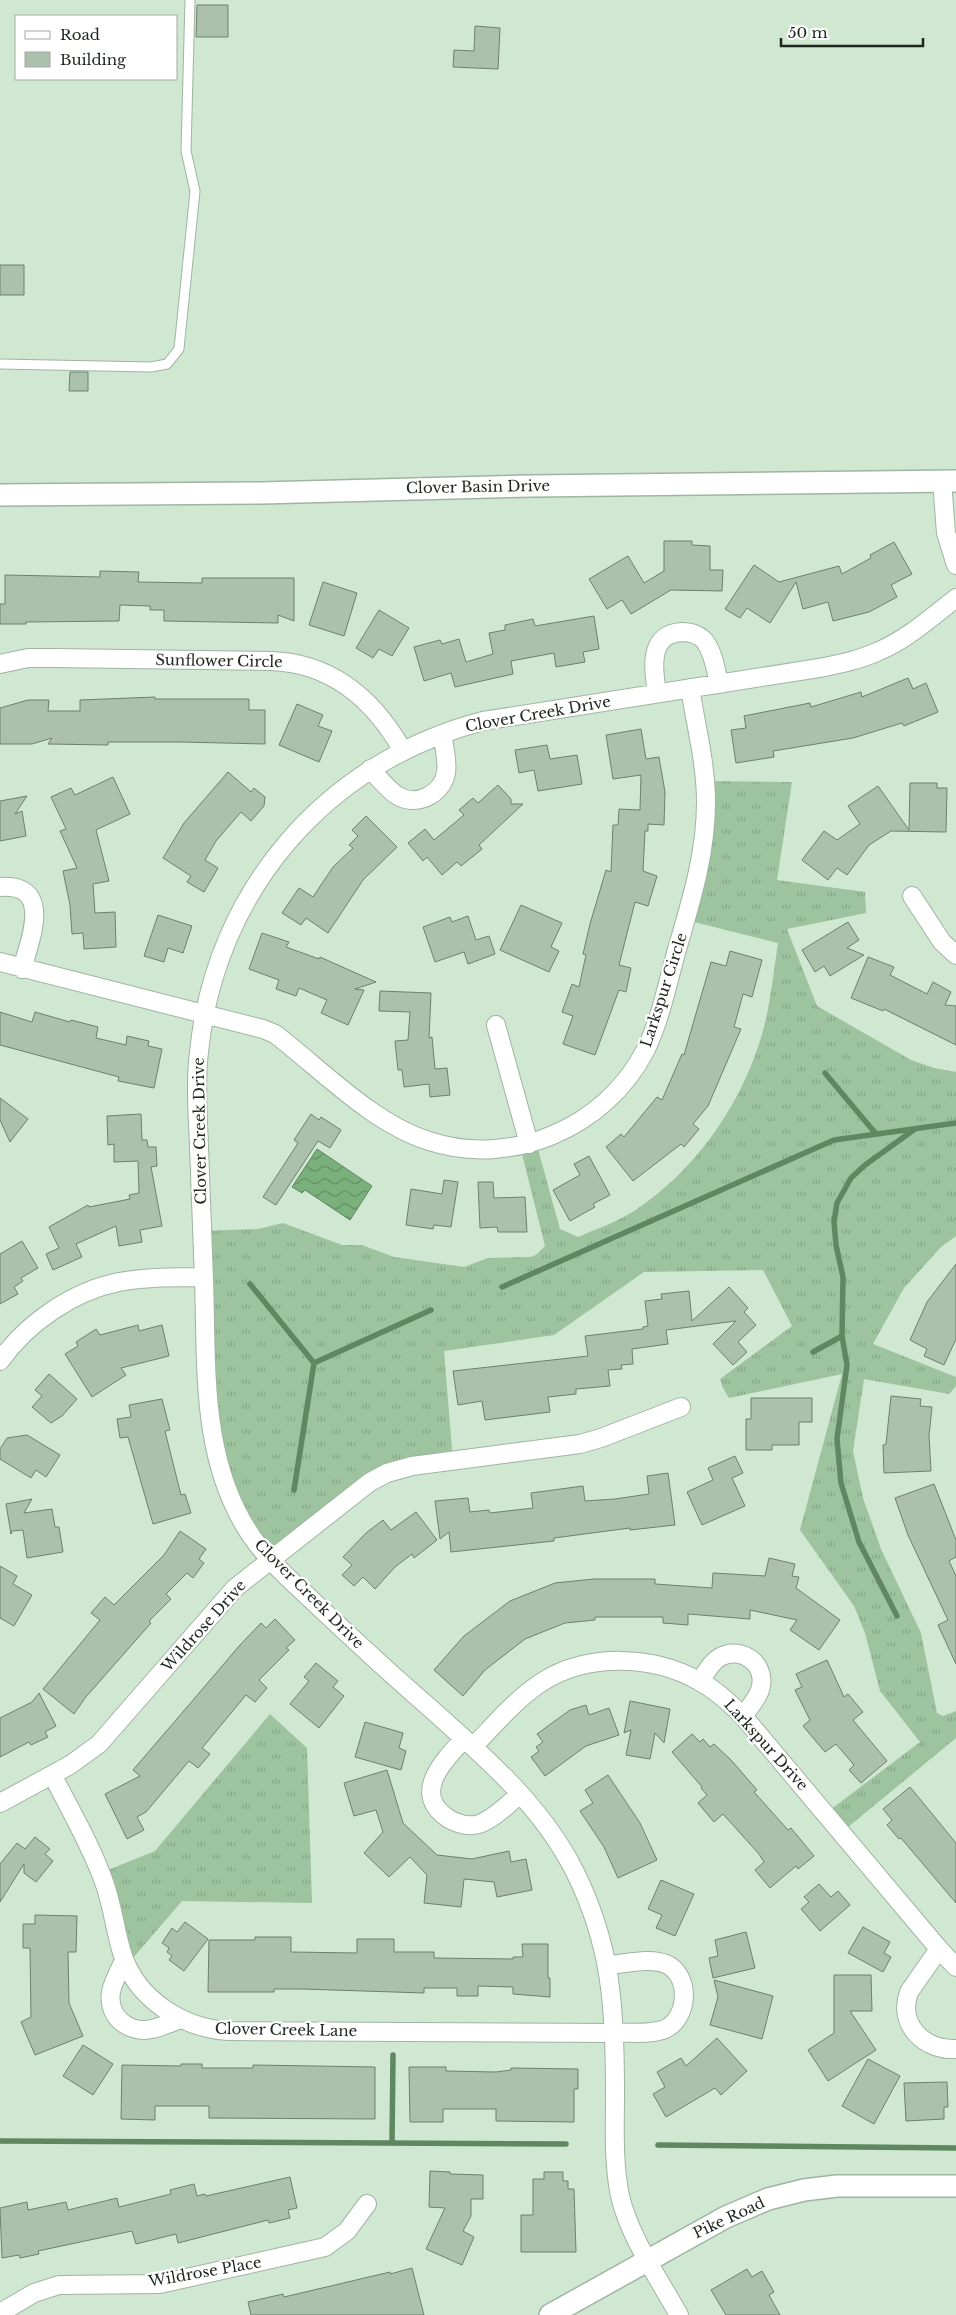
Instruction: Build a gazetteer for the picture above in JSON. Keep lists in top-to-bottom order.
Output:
{
  "streets": {
    "street": [
      "Clover Basin Drive",
      "Sunflower Circle",
      "Clover Creek Drive",
      "Larkspur Circle",
      "Wildrose Drive",
      "Larkspur Drive",
      "Clover Creek Lane",
      "Pike Road",
      "Wildrose Place"
    ]
  },
  "crossings": [
    ["Sunflower Circle", "Clover Creek Drive"],
    ["Clover Creek Drive", "Larkspur Circle"],
    ["Clover Creek Drive", "Wildrose Drive"],
    ["Clover Creek Drive", "Larkspur Drive"],
    ["Clover Creek Drive", "Clover Creek Lane"],
    ["Clover Creek Drive", "Pike Road"],
    ["Wildrose Drive", "Clover Creek Lane"]
  ],
  "legend": ["Road", "Building"],
  "scale_bar": "50 m"
}
